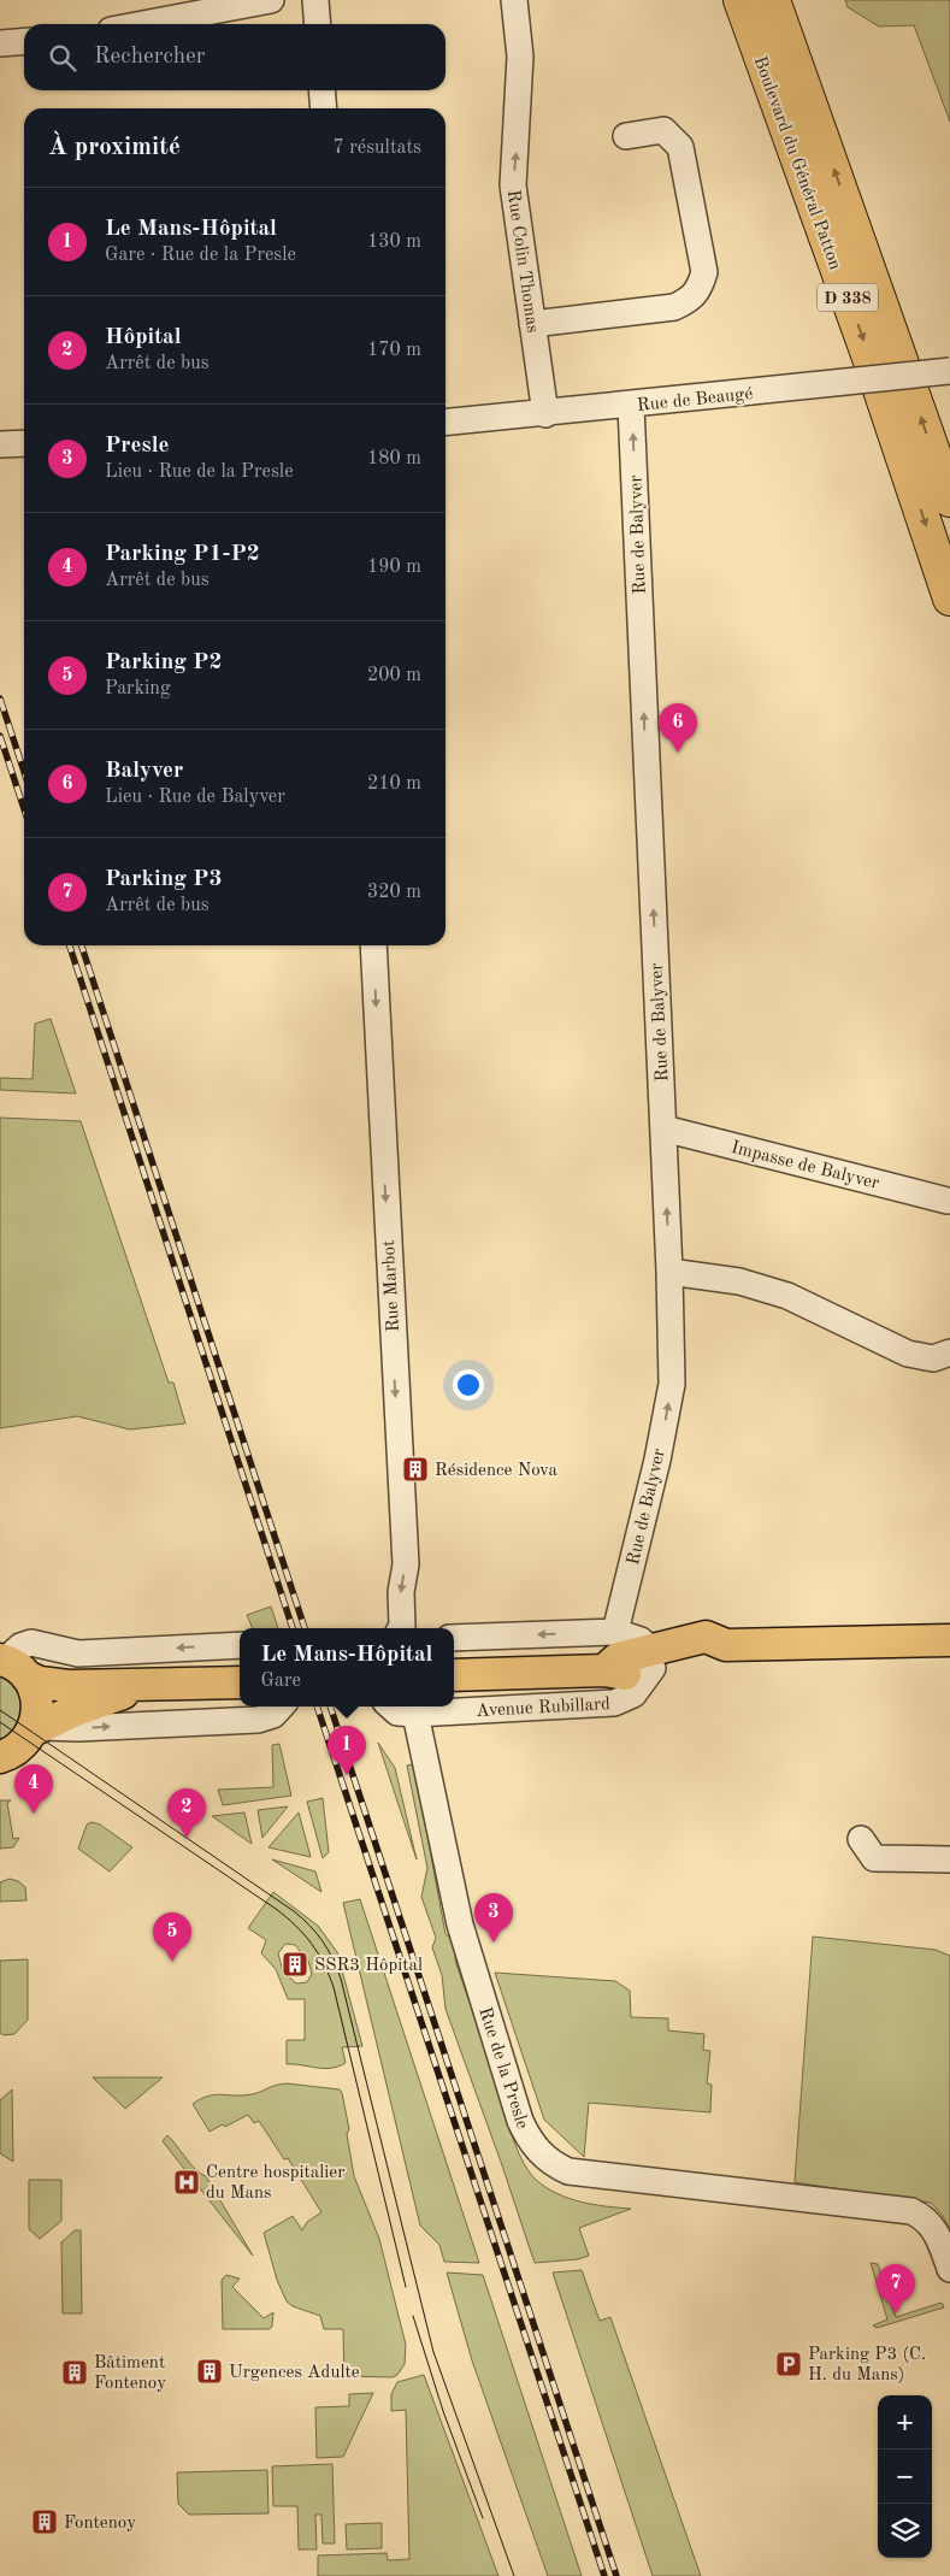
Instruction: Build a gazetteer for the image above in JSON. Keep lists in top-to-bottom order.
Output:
{
  "streets": {
    "highway": ["Boulevard du Général Patton", "D 338"],
    "main road": ["Avenue Rubillard"],
    "street": [
      "Rue Colin Thomas",
      "Rue de Beaugé",
      "Rue de Balyver",
      "Impasse de Balyver",
      "Rue Marbot",
      "Rue de la Presle"
    ]
  },
  "crossings": [
    ["Rue Colin Thomas", "Rue de Beaugé"],
    ["Rue de Beaugé", "Rue de Balyver"],
    ["Rue de Balyver", "Impasse de Balyver"],
    ["Avenue Rubillard", "Rue de la Presle"]
  ],
  "one_way": ["Rue Colin Thomas", "Rue de Balyver", "Rue Marbot"],
  "places": {
    "building": [
      "Résidence Nova",
      "SSR3 Hôpital",
      "Urgences Adulte",
      "Bâtiment Fontenoy",
      "Fontenoy"
    ],
    "hospital": ["Centre hospitalier du Mans"],
    "parking": ["Parking P3 (C. H. du Mans)"]
  },
  "page": {
    "search": "Rechercher",
    "heading": ["À proximité", "7 résultats"],
    "list": [
      {
        "mark": "1",
        "name": "Le Mans-Hôpital",
        "note": "Gare · Rue de la Presle",
        "value": "130 m"
      },
      {
        "mark": "2",
        "name": "Hôpital",
        "note": "Arrêt de bus",
        "value": "170 m"
      },
      {
        "mark": "3",
        "name": "Presle",
        "note": "Lieu · Rue de la Presle",
        "value": "180 m"
      },
      {
        "mark": "4",
        "name": "Parking P1-P2",
        "note": "Arrêt de bus",
        "value": "190 m"
      },
      {
        "mark": "5",
        "name": "Parking P2",
        "note": "Parking",
        "value": "200 m"
      },
      {
        "mark": "6",
        "name": "Balyver",
        "note": "Lieu · Rue de Balyver",
        "value": "210 m"
      },
      {
        "mark": "7",
        "name": "Parking P3",
        "note": "Arrêt de bus",
        "value": "320 m"
      }
    ],
    "pins": [
      "6",
      "1",
      "4",
      "2",
      "3",
      "5",
      "7"
    ],
    "popup": ["Le Mans-Hôpital", "Gare"],
    "map_buttons": ["+", "−"]
  }
}
